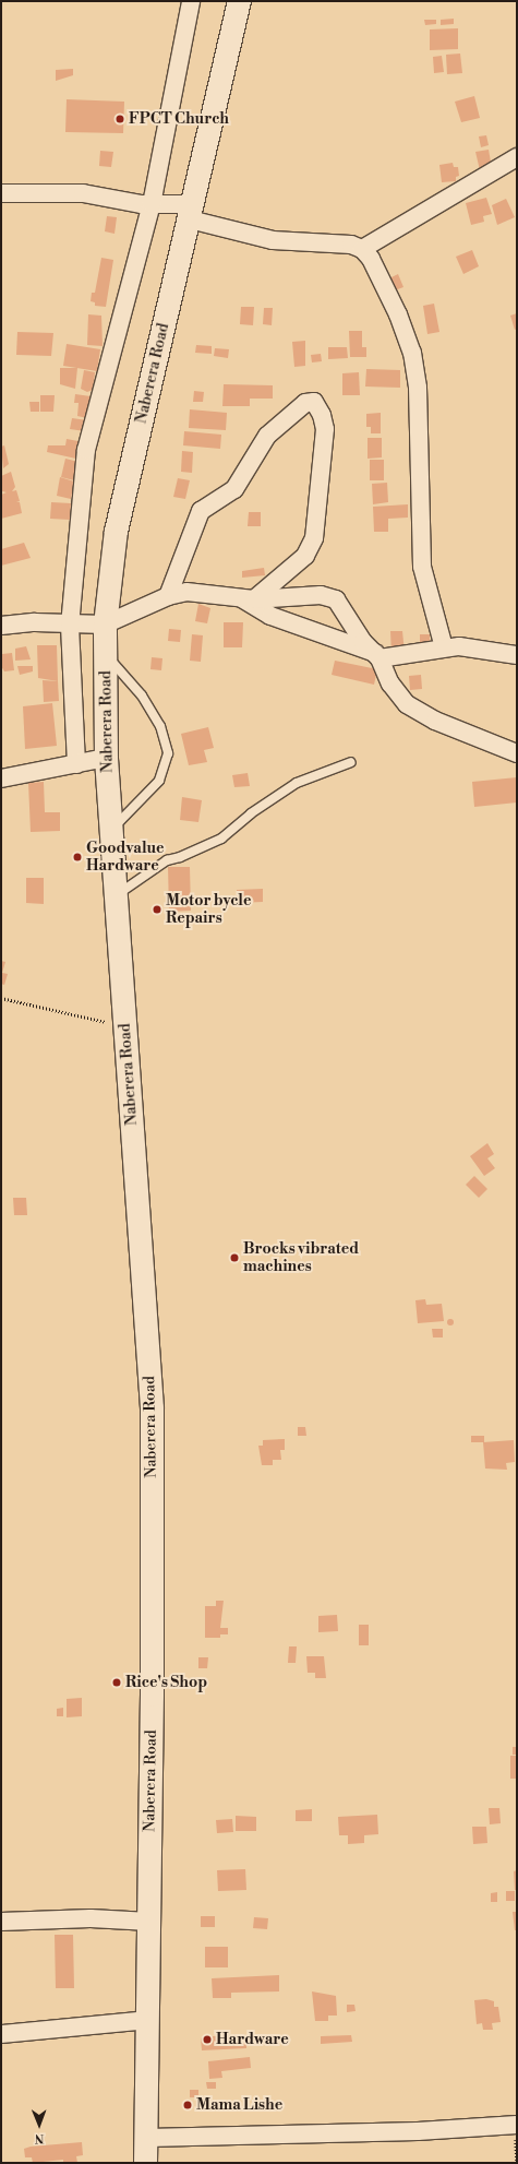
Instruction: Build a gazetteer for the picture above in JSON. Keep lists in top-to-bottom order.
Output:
{
  "streets": {
    "street": ["Naberera Road"]
  },
  "places": [
    "FPCT Church",
    "Goodvalue Hardware",
    "Motor bycle Repairs",
    "Brocks vibrated machines",
    "Rice's Shop",
    "Hardware",
    "Mama Lishe"
  ],
  "north": "bottom"
}
